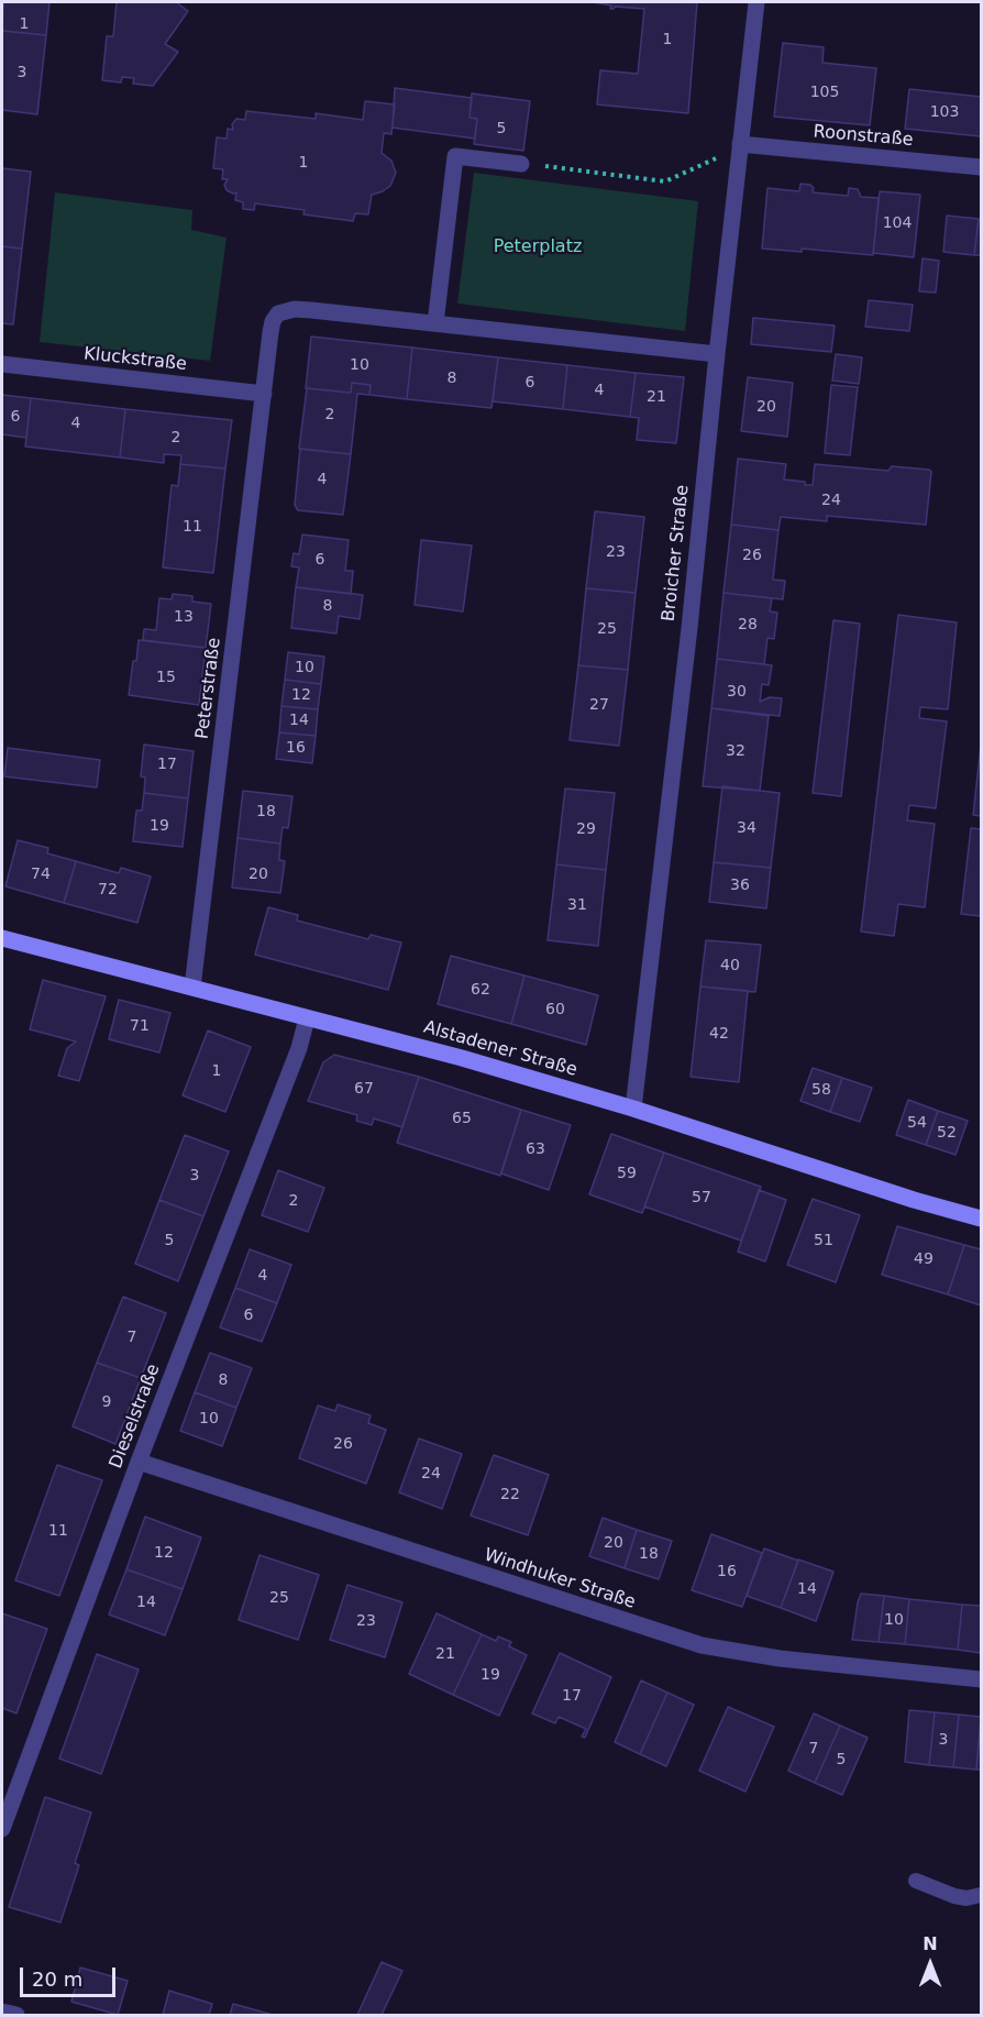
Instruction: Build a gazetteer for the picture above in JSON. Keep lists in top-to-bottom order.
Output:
{
  "streets": {
    "street": [
      "Roonstraße",
      "Kluckstraße",
      "Broicher Straße",
      "Peterstraße",
      "Alstadener Straße",
      "Dieselstraße",
      "Windhuker Straße"
    ]
  },
  "crossings": [
    ["Roonstraße", "Broicher Straße"],
    ["Kluckstraße", "Peterstraße"],
    ["Broicher Straße", "Alstadener Straße"],
    ["Peterstraße", "Alstadener Straße"],
    ["Alstadener Straße", "Dieselstraße"],
    ["Dieselstraße", "Windhuker Straße"]
  ],
  "parks": ["Peterplatz"],
  "house_numbers": [
    "1",
    "1",
    "3",
    "105",
    "103",
    "5",
    "1",
    "104",
    "10",
    "8",
    "6",
    "4",
    "21",
    "20",
    "2",
    "6",
    "4",
    "2",
    "4",
    "24",
    "11",
    "23",
    "26",
    "6",
    "8",
    "13",
    "28",
    "25",
    "10",
    "15",
    "30",
    "12",
    "27",
    "14",
    "16",
    "32",
    "17",
    "18",
    "19",
    "34",
    "29",
    "74",
    "20",
    "36",
    "72",
    "31",
    "40",
    "62",
    "60",
    "71",
    "42",
    "1",
    "67",
    "58",
    "65",
    "54",
    "52",
    "63",
    "59",
    "3",
    "57",
    "2",
    "5",
    "51",
    "49",
    "4",
    "6",
    "7",
    "8",
    "9",
    "10",
    "26",
    "24",
    "22",
    "11",
    "20",
    "12",
    "18",
    "16",
    "14",
    "25",
    "14",
    "10",
    "23",
    "21",
    "19",
    "17",
    "3",
    "7",
    "5"
  ],
  "scale_bar": "20 m",
  "north": "top"
}
